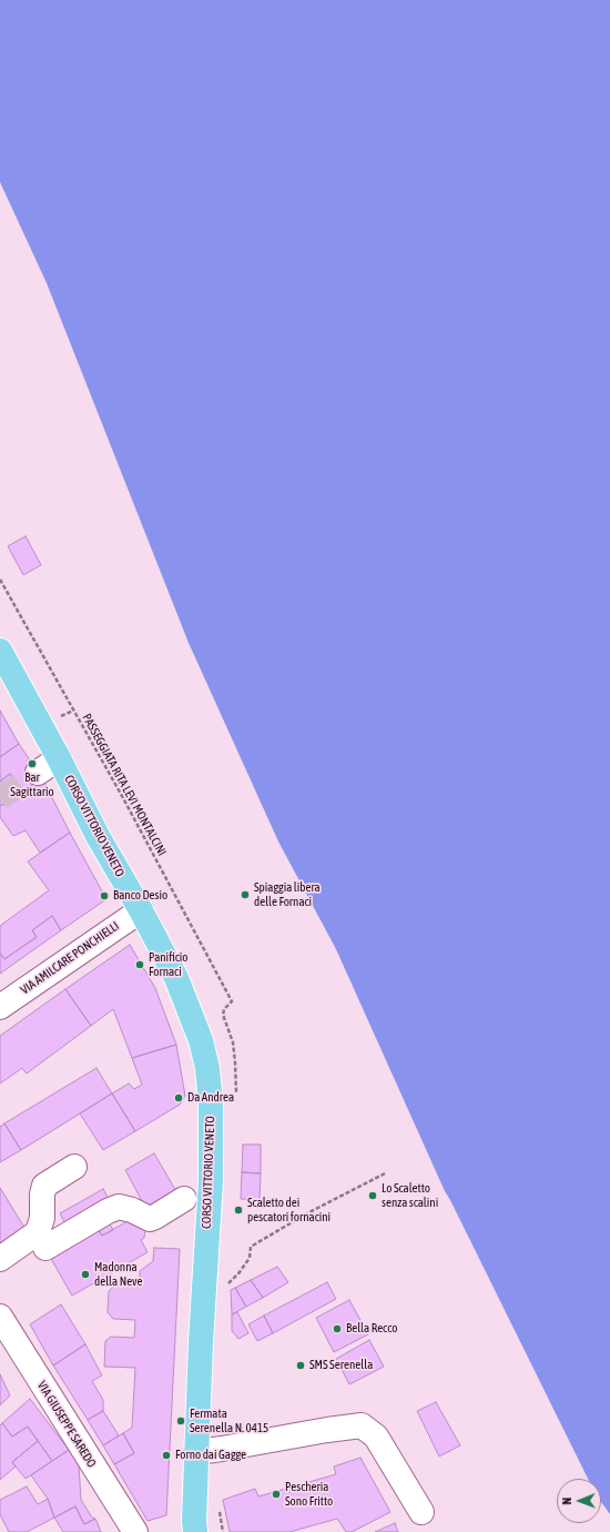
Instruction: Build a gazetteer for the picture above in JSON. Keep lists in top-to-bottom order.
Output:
{
  "streets": {
    "main road": ["CORSO VITTORIO VENETO"],
    "street": ["VIA AMILCARE PONCHIELLI", "VIA GIUSEPPE SAREDO"],
    "path": ["PASSEGGIATA RITA LEVI MONTALCINI"]
  },
  "crossings": [
    ["CORSO VITTORIO VENETO", "VIA AMILCARE PONCHIELLI"]
  ],
  "places": [
    "Bar Sagittario",
    "Spiaggia libera delle Fornaci",
    "Banco Desio",
    "Panificio Fornaci",
    "Da Andrea",
    "Lo Scaletto senza scalini",
    "Scaletto dei pescatori fornacini",
    "Madonna della Neve",
    "Bella Recco",
    "SMS Serenella",
    "Fermata Serenella N. 0415",
    "Forno dai Gagge",
    "Pescheria Sono Fritto"
  ],
  "north": "left"
}
